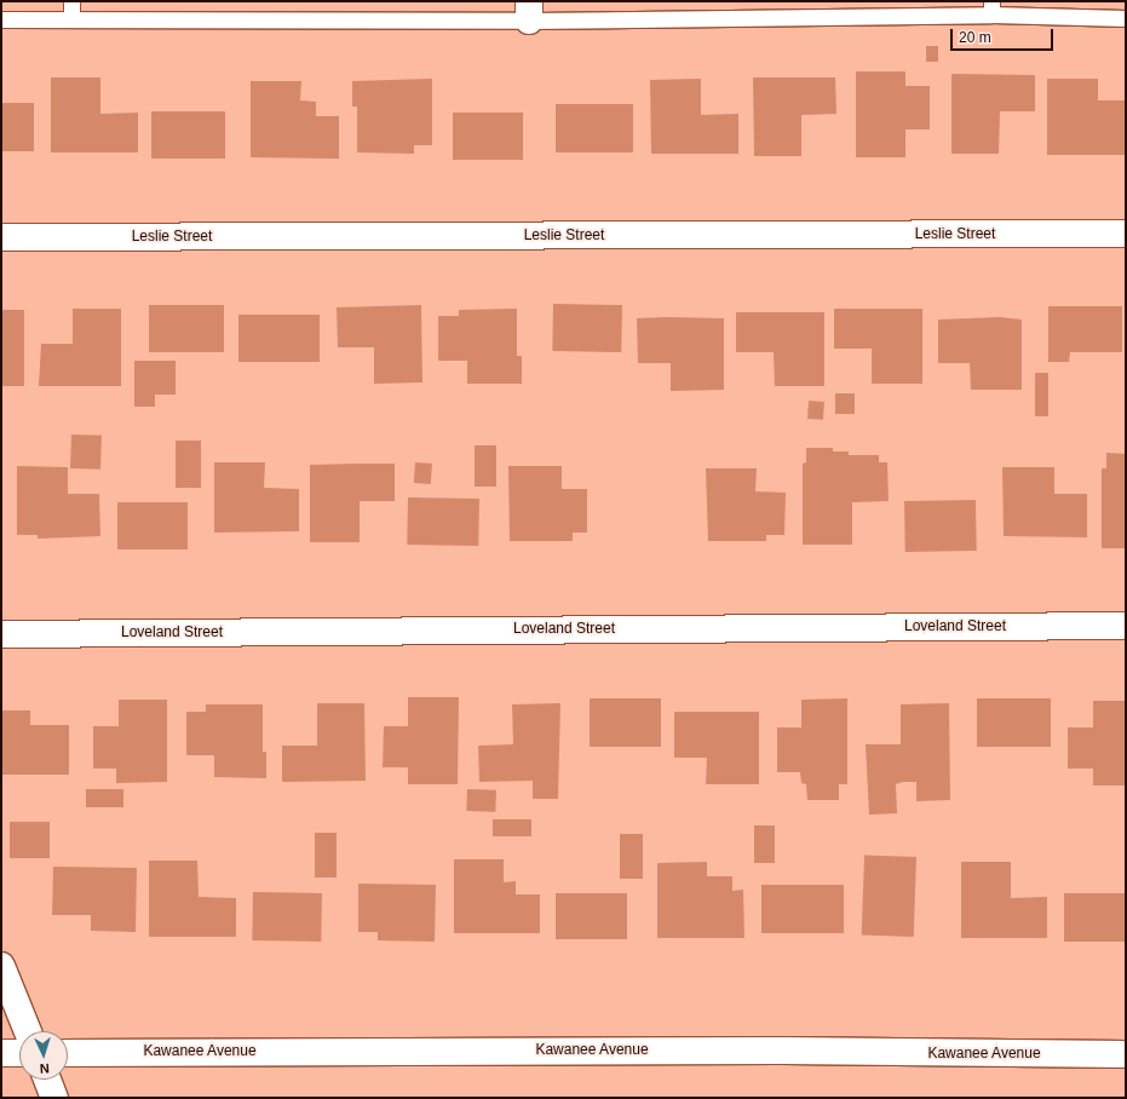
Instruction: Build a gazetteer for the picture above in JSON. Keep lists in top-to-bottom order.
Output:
{
  "streets": {
    "street": ["Leslie Street", "Loveland Street", "Kawanee Avenue"]
  },
  "scale_bar": "20 m",
  "north": "bottom"
}
